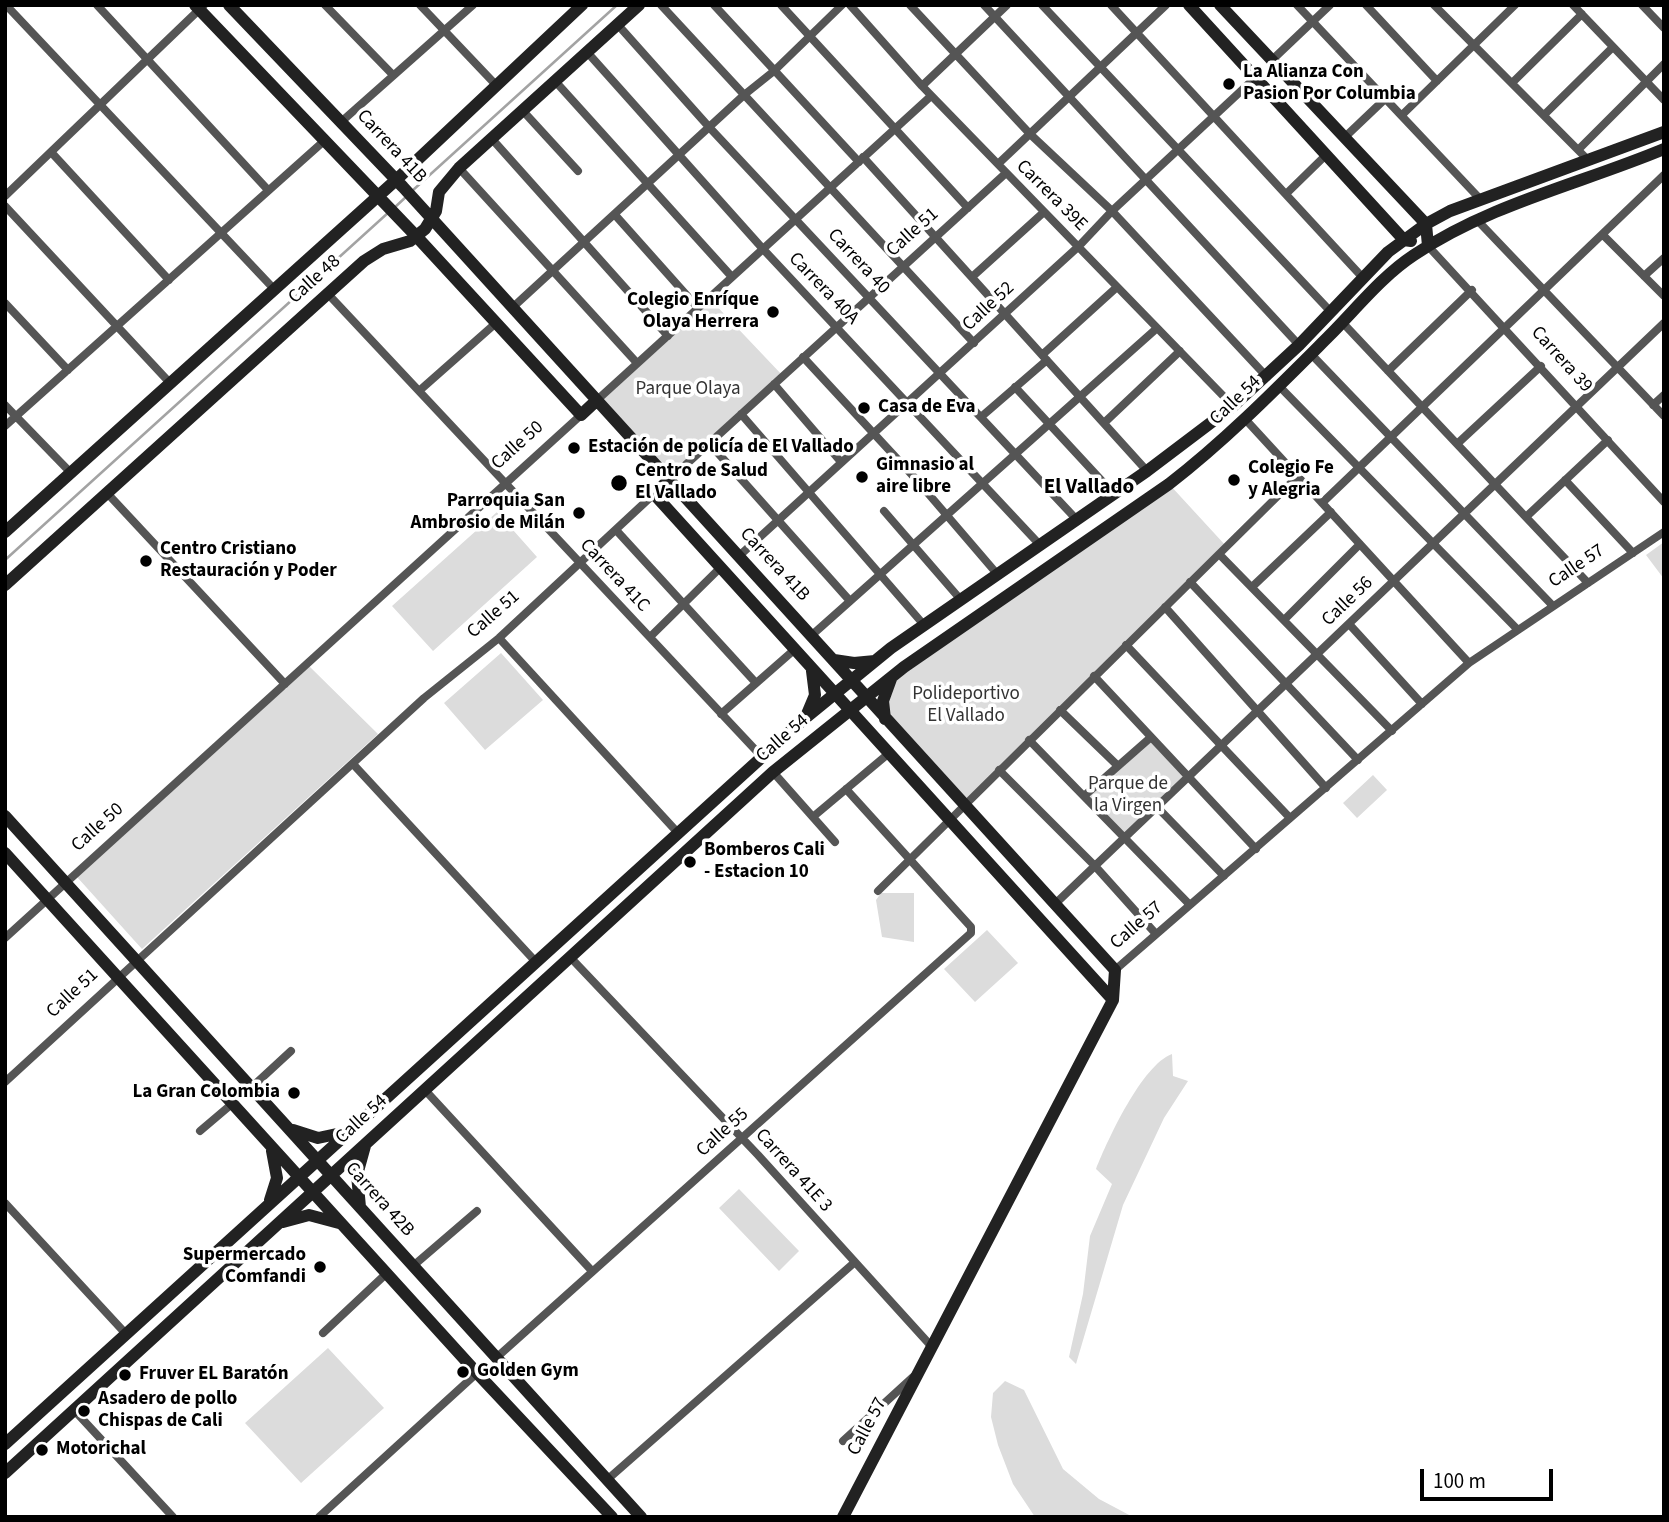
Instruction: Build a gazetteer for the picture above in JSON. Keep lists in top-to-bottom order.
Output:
{
  "streets": {
    "street": [
      "Carrera 41B",
      "Carrera 39E",
      "Calle 51",
      "Carrera 40",
      "Calle 48",
      "Carrera 40A",
      "Calle 52",
      "Carrera 39",
      "Calle 54",
      "Calle 50",
      "Calle 57",
      "Carrera 41C",
      "Calle 56",
      "Calle 55",
      "Carrera 41E 3",
      "Carrera 42B"
    ]
  },
  "crossings": [
    ["Carrera 41B", "Calle 51"],
    ["Carrera 41B", "Calle 48"],
    ["Carrera 41B", "Calle 52"],
    ["Carrera 41B", "Calle 54"],
    ["Carrera 41B", "Calle 50"],
    ["Carrera 41B", "Calle 57"],
    ["Carrera 41B", "Calle 56"],
    ["Carrera 39E", "Calle 51"],
    ["Carrera 39E", "Calle 52"],
    ["Carrera 39E", "Calle 54"],
    ["Carrera 39E", "Calle 50"],
    ["Calle 51", "Carrera 40"],
    ["Calle 51", "Carrera 40A"],
    ["Calle 51", "Carrera 41C"],
    ["Calle 51", "Carrera 42B"],
    ["Carrera 40", "Calle 52"],
    ["Carrera 40", "Calle 54"],
    ["Carrera 40", "Calle 50"],
    ["Calle 48", "Carrera 41C"],
    ["Carrera 40A", "Calle 52"],
    ["Carrera 40A", "Calle 54"],
    ["Carrera 40A", "Calle 50"],
    ["Carrera 39", "Calle 54"],
    ["Carrera 39", "Calle 56"],
    ["Calle 54", "Carrera 41C"],
    ["Calle 54", "Carrera 41E 3"],
    ["Calle 54", "Carrera 42B"],
    ["Calle 50", "Carrera 41C"],
    ["Calle 50", "Carrera 42B"],
    ["Calle 57", "Carrera 41E 3"],
    ["Calle 55", "Carrera 41E 3"],
    ["Calle 55", "Carrera 42B"]
  ],
  "districts": ["El Vallado"],
  "parks": ["Parque Olaya", "Polideportivo El Vallado", "Parque de la Virgen"],
  "places": [
    "La Alianza Con Pasion Por Columbia",
    "Colegio Enríque Olaya Herrera",
    "Casa de Eva",
    "Estación de policía de El Vallado",
    "Gimnasio al aire libre",
    "Colegio Fe y Alegria",
    "Centro de Salud El Vallado",
    "Parroquia San Ambrosio de Milán",
    "Centro Cristiano Restauración y Poder",
    "Bomberos Cali - Estacion 10",
    "La Gran Colombia",
    "Supermercado Comfandi",
    "Golden Gym",
    "Fruver EL Baratón",
    "Asadero de pollo Chispas de Cali",
    "Motorichal"
  ],
  "scale_bar": "100 m"
}
